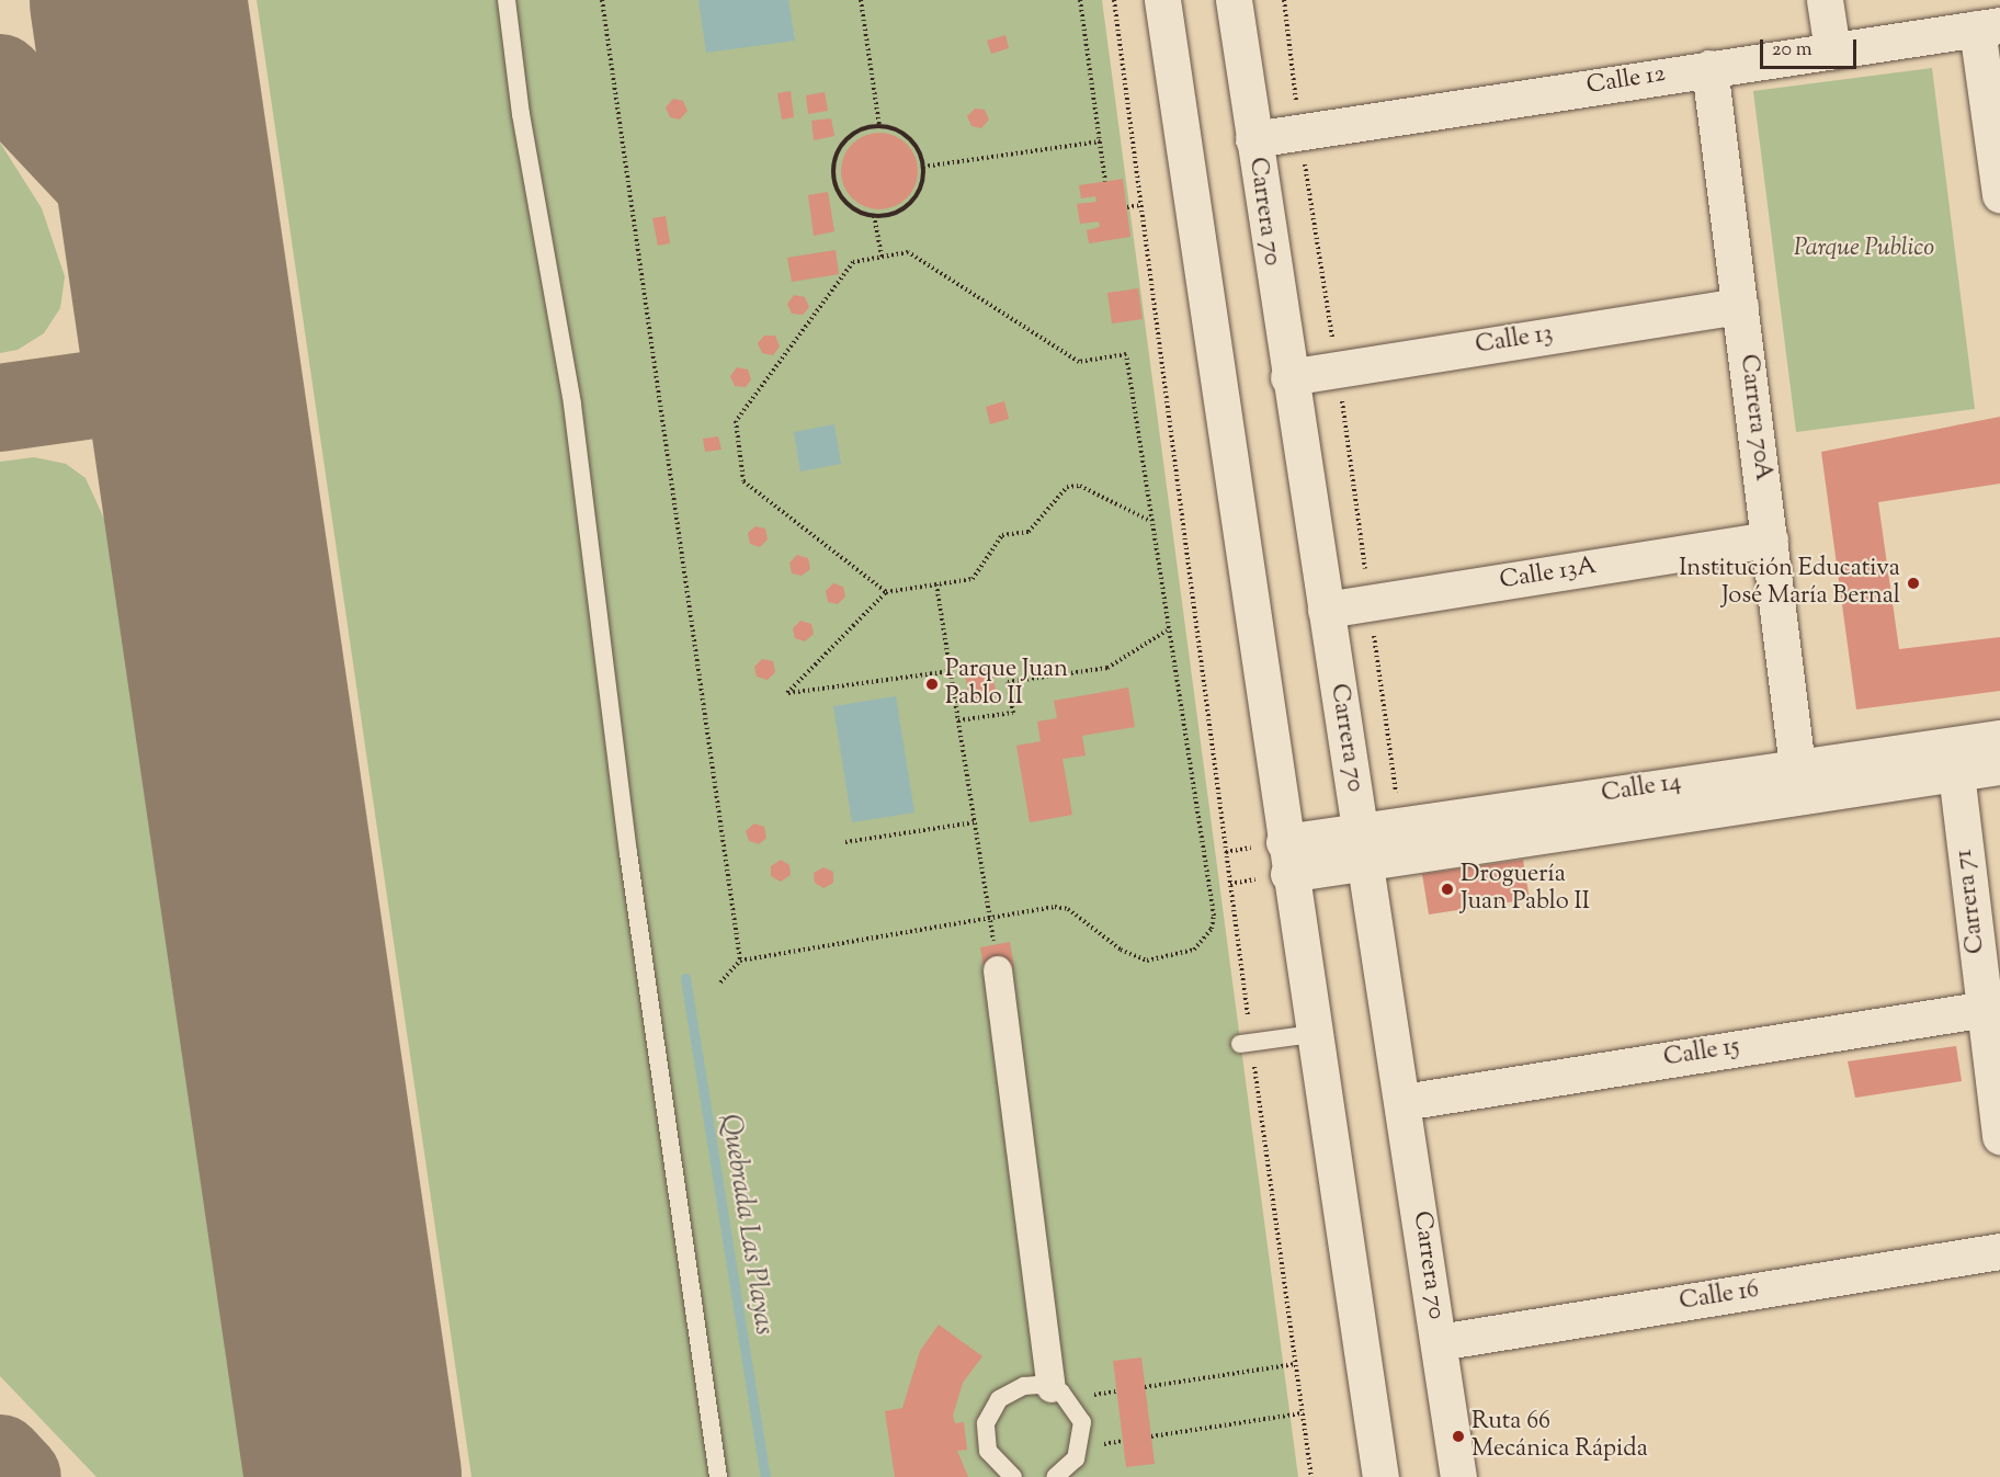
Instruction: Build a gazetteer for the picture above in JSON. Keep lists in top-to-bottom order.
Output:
{
  "streets": {
    "street": [
      "Calle 12",
      "Carrera 70",
      "Calle 13",
      "Carrera 70A",
      "Calle 13A",
      "Calle 14",
      "Carrera 71",
      "Calle 15",
      "Calle 16"
    ]
  },
  "crossings": [
    ["Calle 12", "Carrera 70"],
    ["Calle 12", "Carrera 70A"],
    ["Carrera 70", "Calle 13"],
    ["Carrera 70", "Calle 13A"],
    ["Carrera 70", "Calle 14"],
    ["Carrera 70", "Calle 15"],
    ["Carrera 70", "Calle 16"],
    ["Calle 13", "Carrera 70A"],
    ["Carrera 70A", "Calle 13A"],
    ["Carrera 70A", "Calle 14"],
    ["Calle 14", "Carrera 71"],
    ["Carrera 71", "Calle 15"]
  ],
  "water": ["Quebrada Las Playas"],
  "parks": ["Parque Publico"],
  "places": [
    "Institución Educativa José María Bernal",
    "Parque Juan Pablo II",
    "Droguería Juan Pablo II",
    "Ruta 66 Mecánica Rápida"
  ],
  "scale_bar": "20 m"
}
